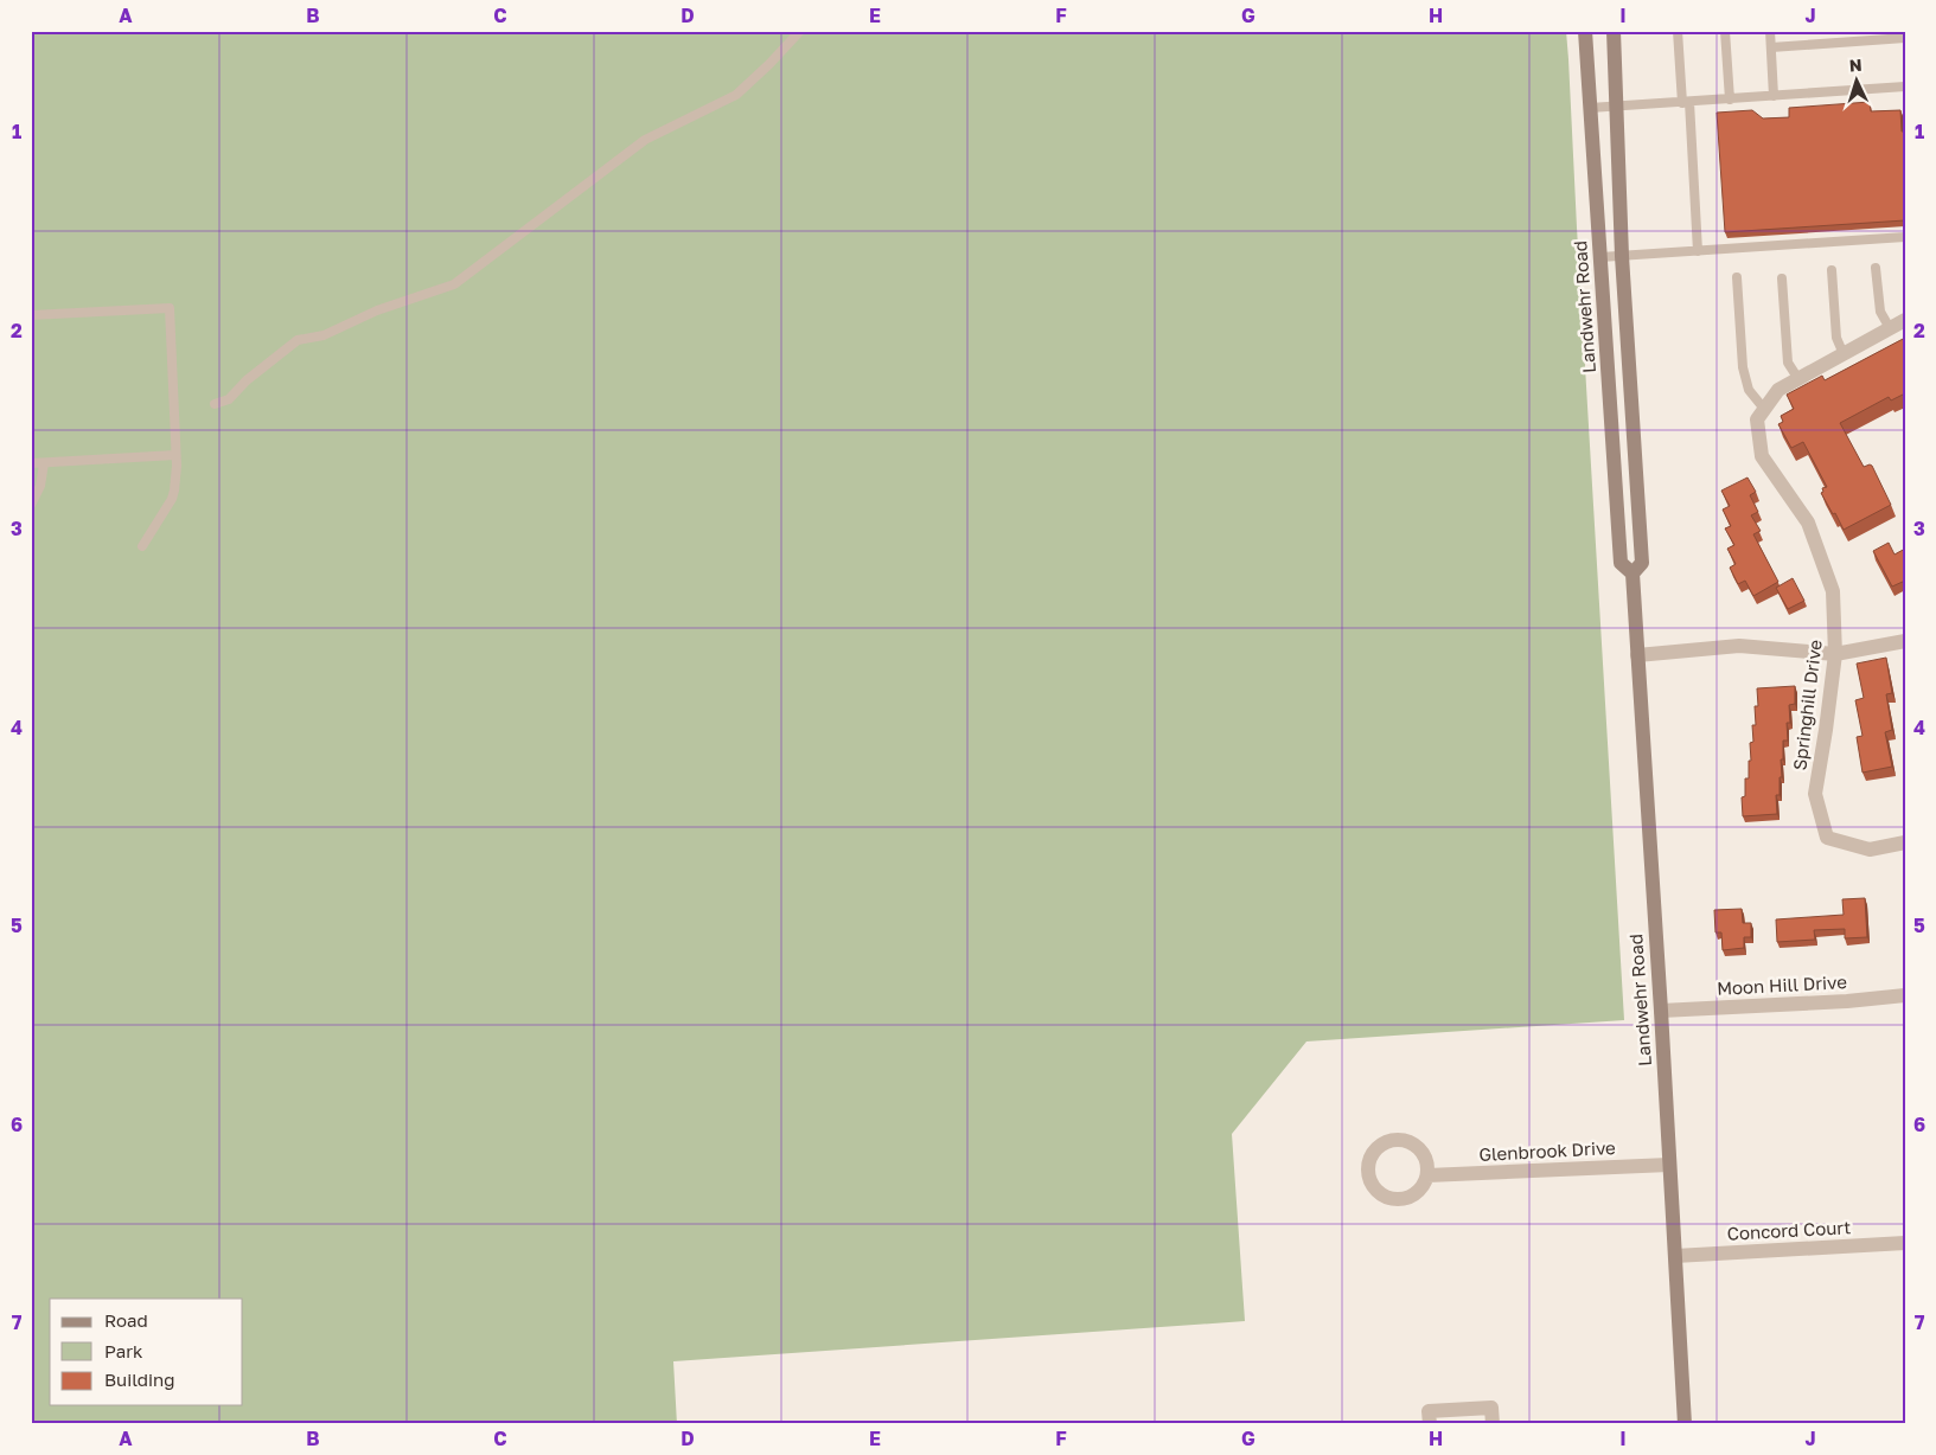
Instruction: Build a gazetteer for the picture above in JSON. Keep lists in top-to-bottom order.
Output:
{
  "streets": {
    "main road": ["Landwehr Road"],
    "street": [
      "Springhill Drive",
      "Moon Hill Drive",
      "Glenbrook Drive",
      "Concord Court"
    ]
  },
  "crossings": [
    ["Landwehr Road", "Moon Hill Drive"],
    ["Landwehr Road", "Glenbrook Drive"],
    ["Landwehr Road", "Concord Court"]
  ],
  "legend": ["Road", "Park", "Building"],
  "north": "top",
  "grid": {
    "columns": [
      "A",
      "B",
      "C",
      "D",
      "E",
      "F",
      "G",
      "H",
      "I",
      "J"
    ],
    "rows": [
      "1",
      "2",
      "3",
      "4",
      "5",
      "6",
      "7"
    ]
  }
}
